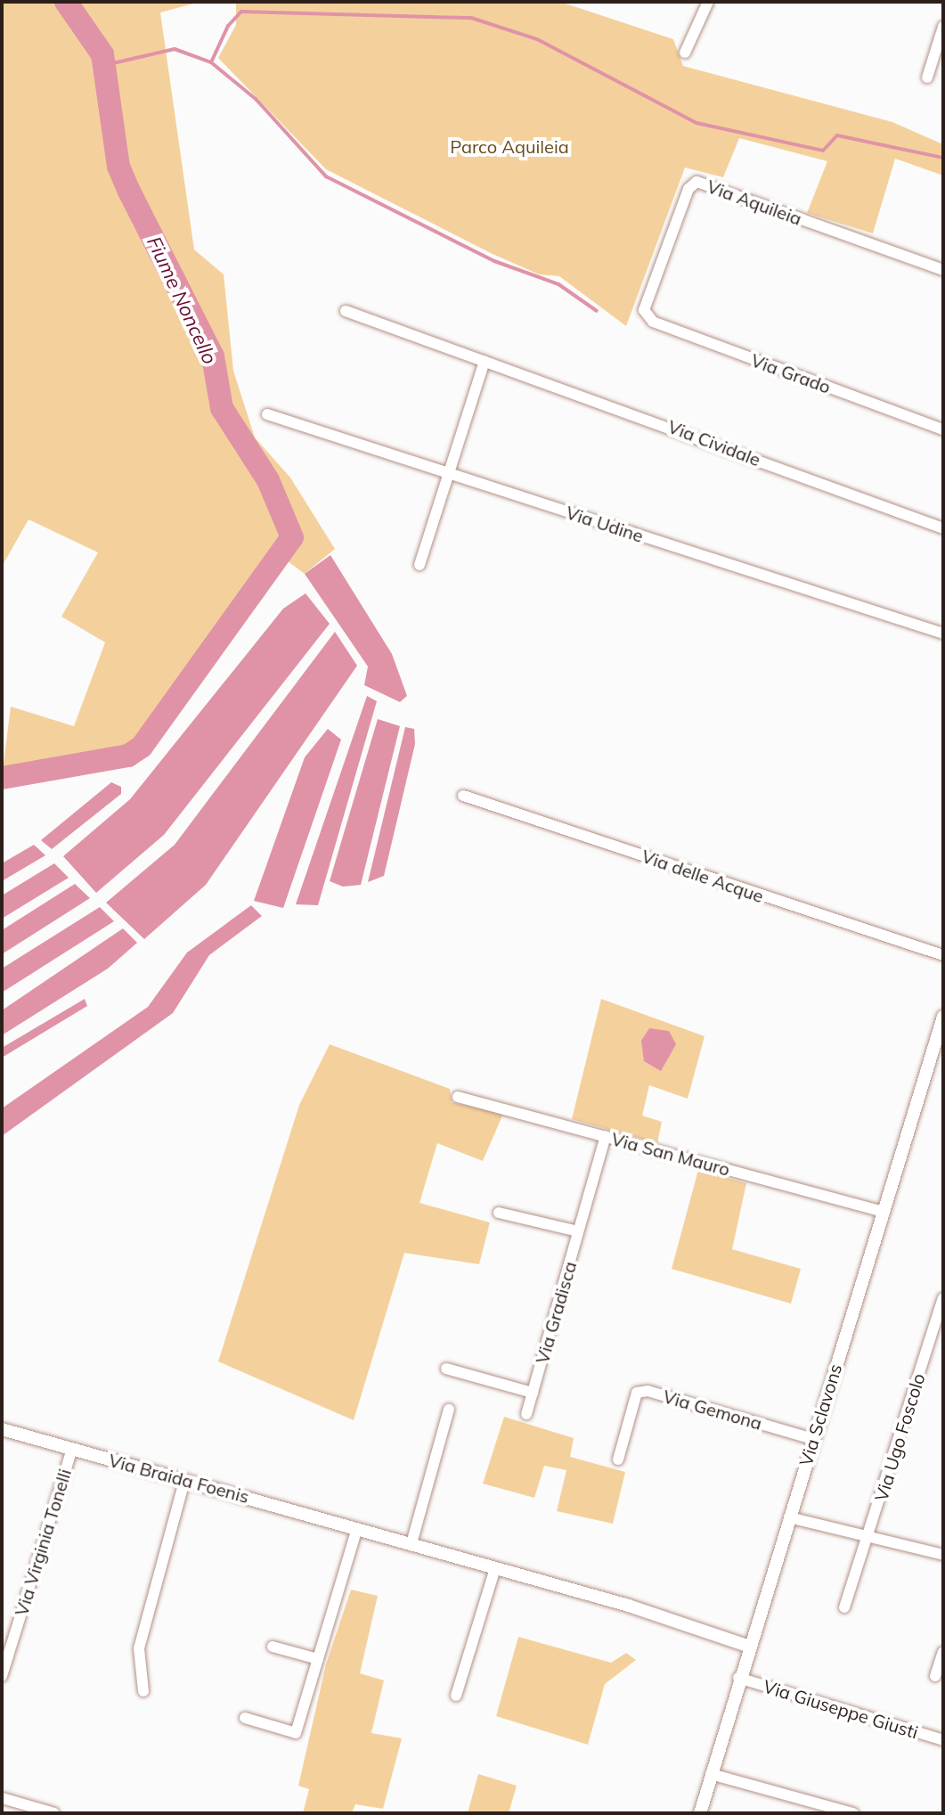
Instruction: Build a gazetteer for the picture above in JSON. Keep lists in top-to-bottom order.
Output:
{
  "streets": {
    "street": [
      "Via Aquileia",
      "Via Grado",
      "Via Cividale",
      "Via Udine",
      "Via delle Acque",
      "Via San Mauro",
      "Via Gradisca",
      "Via Gemona",
      "Via Sclavons",
      "Via Ugo Foscolo",
      "Via Braida Foenis",
      "Via Virginia Tonelli",
      "Via Giuseppe Giusti"
    ]
  },
  "crossings": [
    ["Via Aquileia", "Via Grado"],
    ["Via San Mauro", "Via Gradisca"],
    ["Via San Mauro", "Via Sclavons"],
    ["Via Gemona", "Via Sclavons"],
    ["Via Sclavons", "Via Braida Foenis"],
    ["Via Sclavons", "Via Giuseppe Giusti"],
    ["Via Braida Foenis", "Via Virginia Tonelli"]
  ],
  "water": ["Fiume Noncello"],
  "parks": ["Parco Aquileia"]
}
